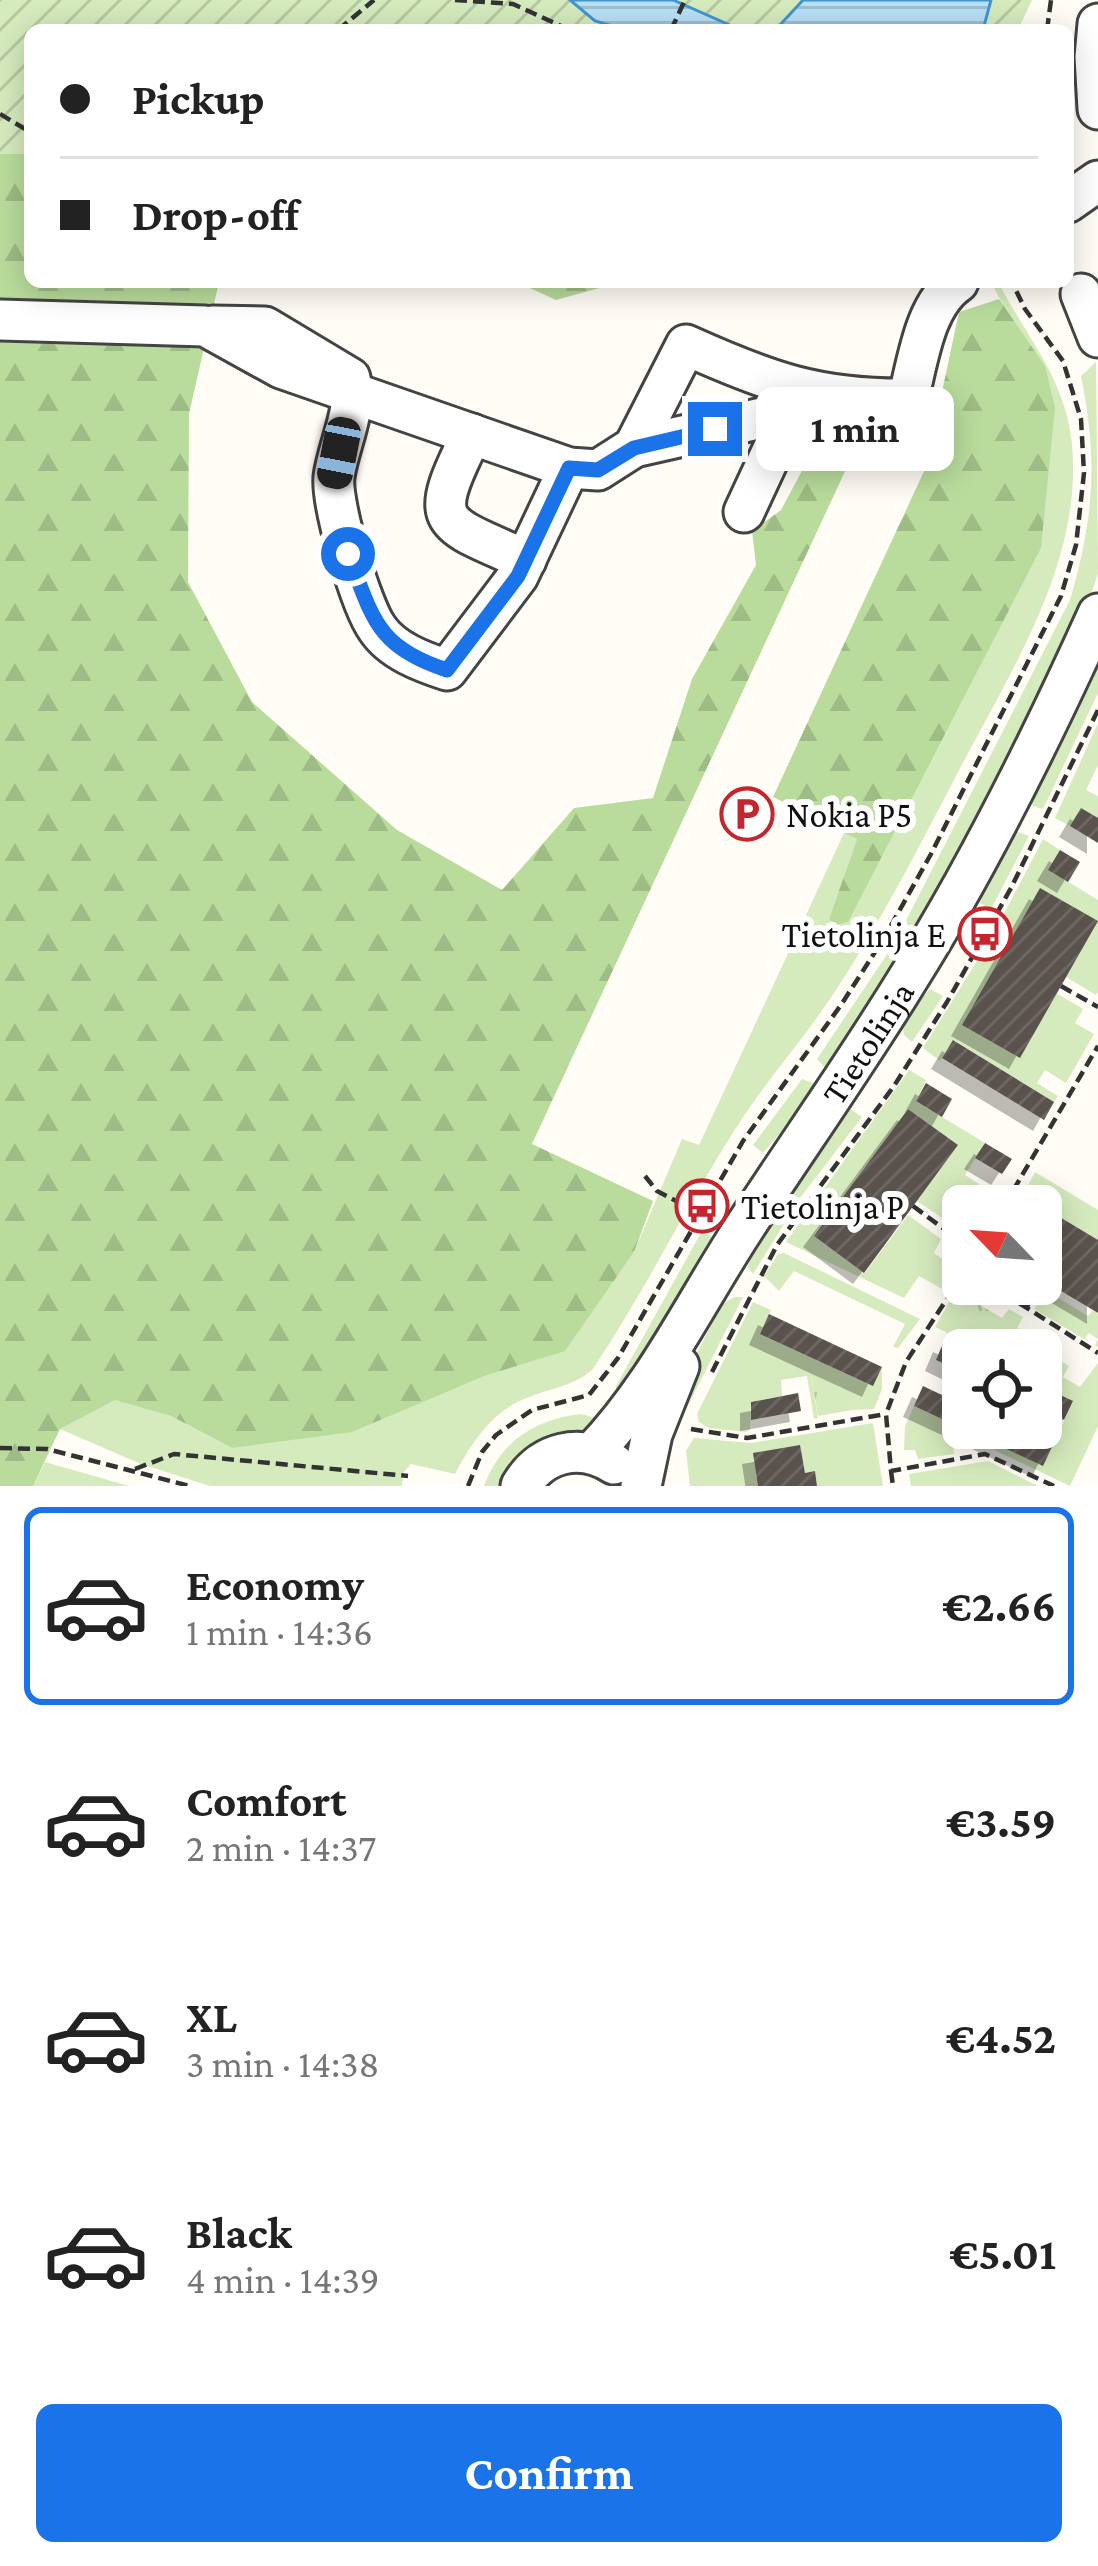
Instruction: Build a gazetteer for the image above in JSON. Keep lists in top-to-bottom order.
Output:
{
  "streets": {
    "street": ["Tietolinja"]
  },
  "places": {
    "parking": ["Nokia P5"],
    "bus stop": ["Tietolinja E", "Tietolinja P"]
  },
  "north": "top left",
  "page": {
    "banner": ["Pickup", "Drop-off"],
    "bubble": "1 min",
    "list": [
      {
        "name": "Economy",
        "note": "1 min · 14:36",
        "value": "€2.66"
      },
      {
        "name": "Comfort",
        "note": "2 min · 14:37",
        "value": "€3.59"
      },
      {
        "name": "XL",
        "note": "3 min · 14:38",
        "value": "€4.52"
      },
      {
        "name": "Black",
        "note": "4 min · 14:39",
        "value": "€5.01"
      }
    ],
    "buttons": "Confirm"
  }
}
